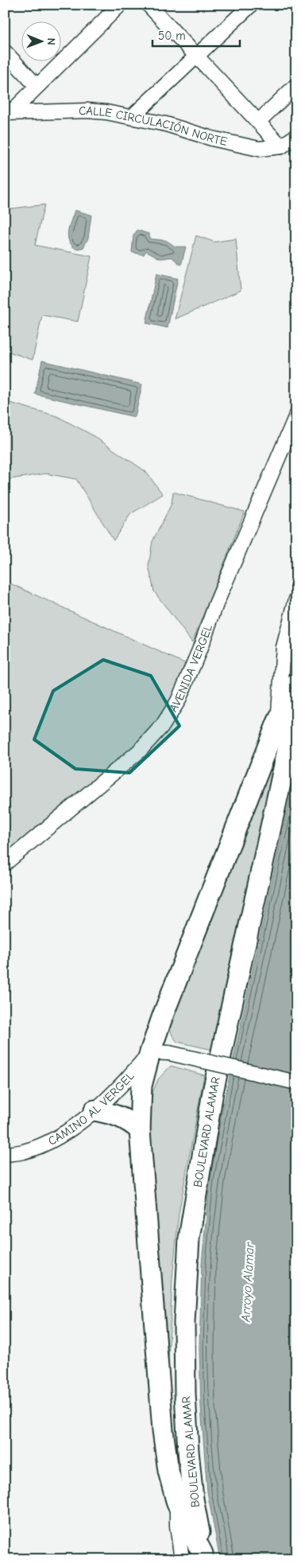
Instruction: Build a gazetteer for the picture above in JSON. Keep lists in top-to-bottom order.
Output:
{
  "streets": {
    "highway": ["BOULEVARD ALAMAR"],
    "street": ["CALLE CIRCULACIÓN NORTE", "AVENIDA VERGEL", "CAMINO AL VERGEL"]
  },
  "water": ["Arroyo Alamar"],
  "scale_bar": "50 m",
  "north": "right"
}
